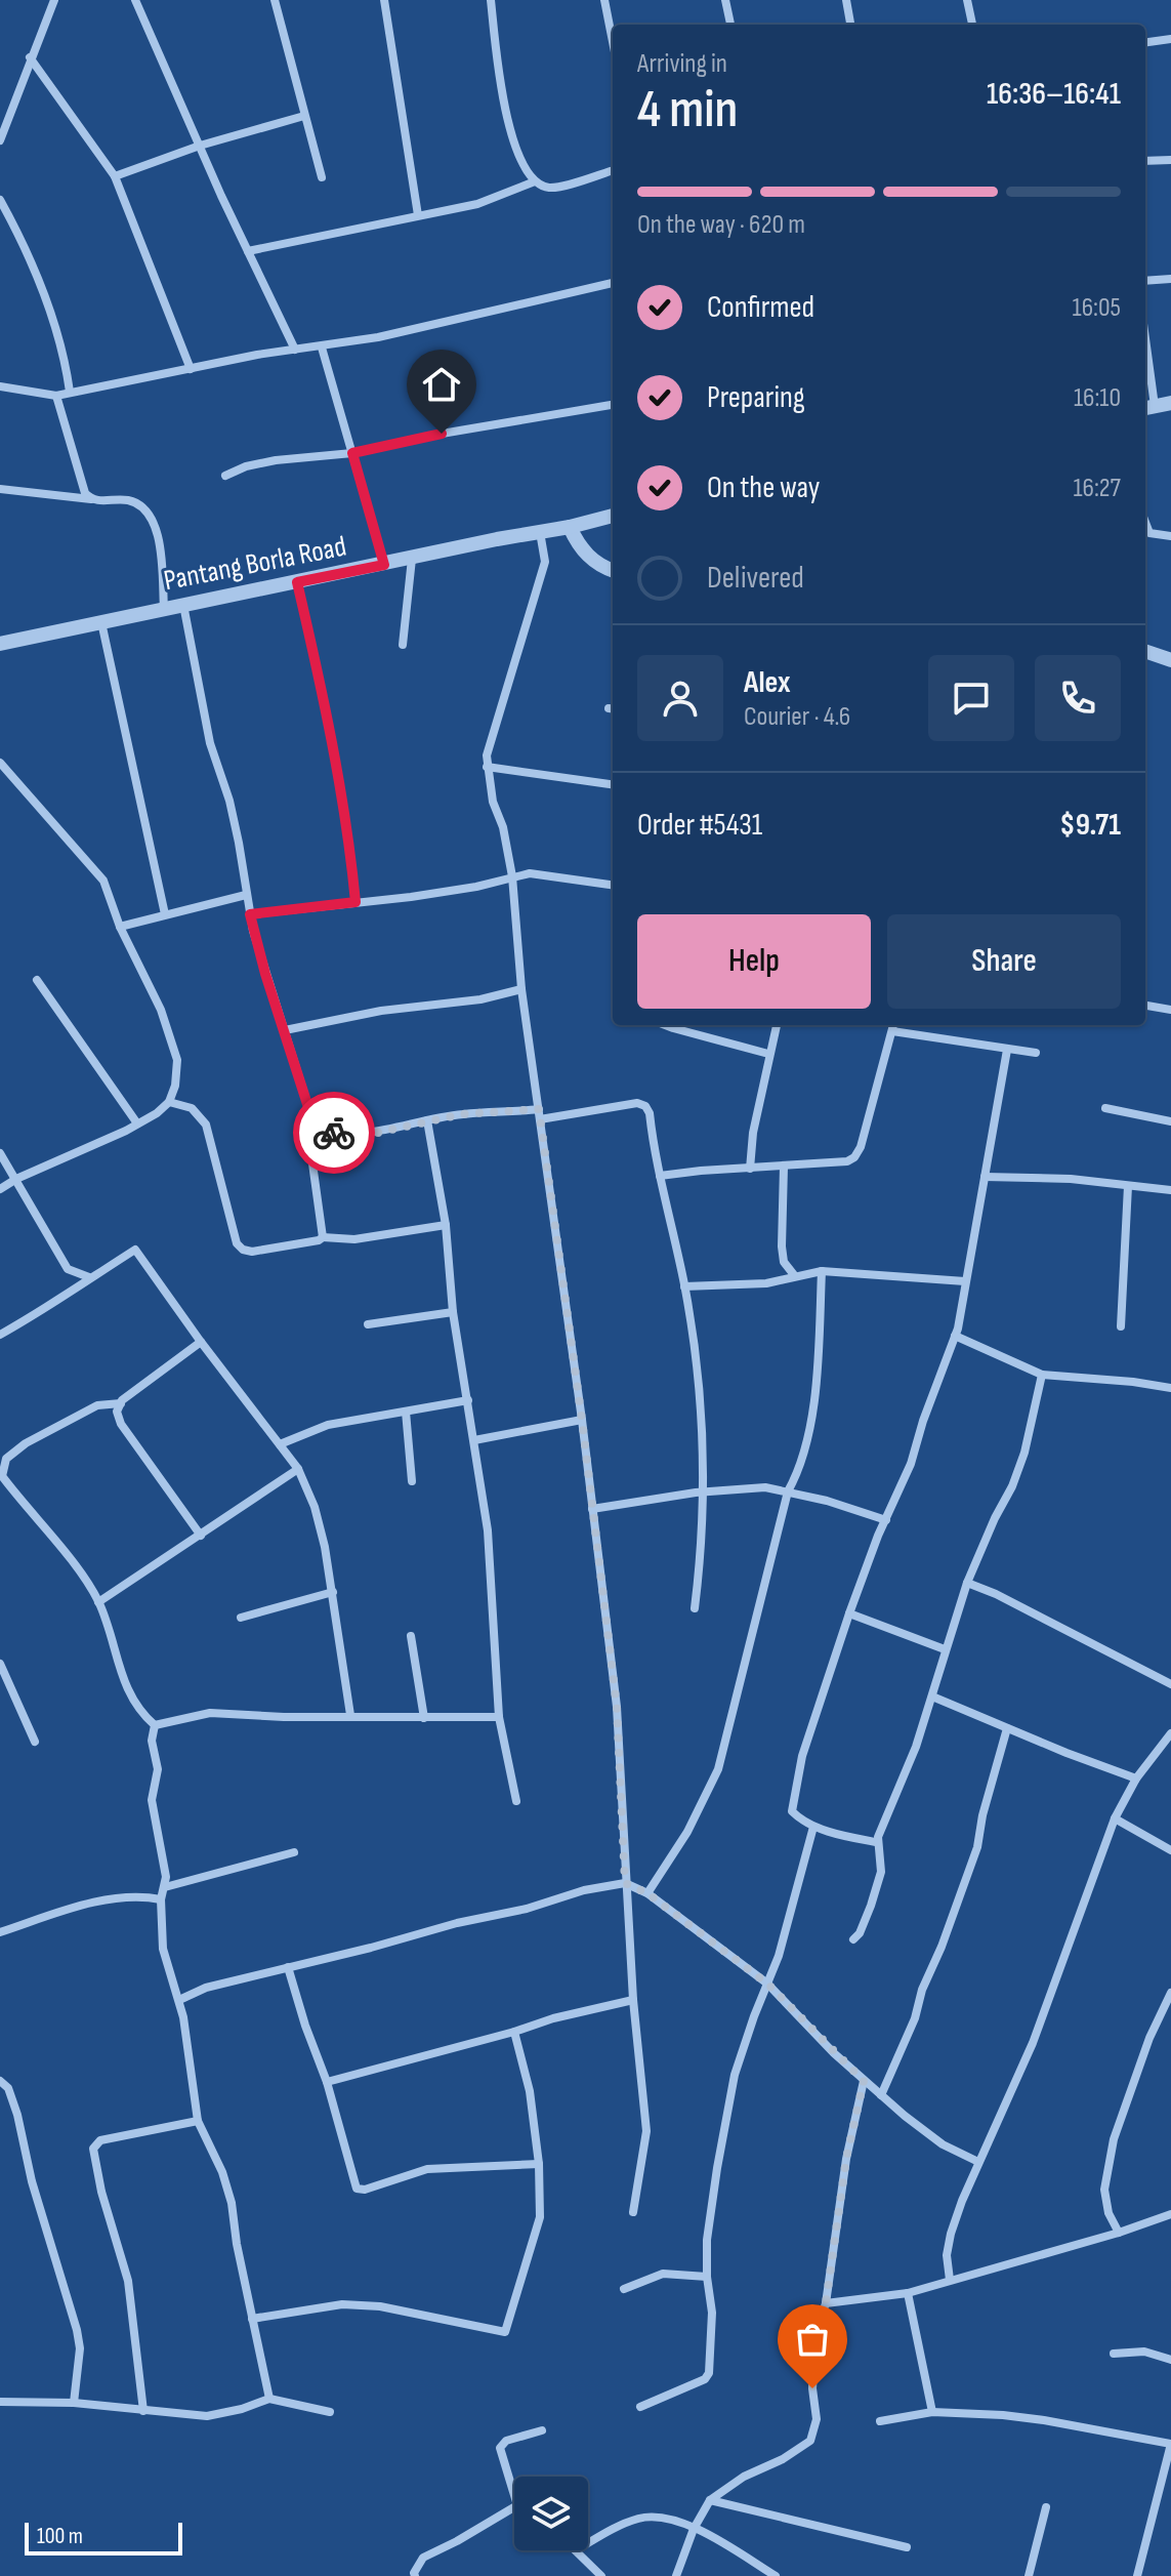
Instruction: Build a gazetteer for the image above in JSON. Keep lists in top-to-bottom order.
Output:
{
  "streets": {
    "street": ["Pantang Borla Road"]
  },
  "scale_bar": "100 m",
  "page": {
    "heading": ["4 min", "Arriving in", "16:36–16:41"],
    "panel": [
      "Alex",
      "Courier · 4.6",
      "Order #5431",
      "$9.71"
    ],
    "bar": "On the way · 620 m",
    "list": [
      ["Confirmed", "16:05"],
      ["Preparing", "16:10"],
      ["On the way", "16:27"],
      "Delivered"
    ],
    "buttons": ["Help", "Share"],
    "scale": "100 m"
  }
}
